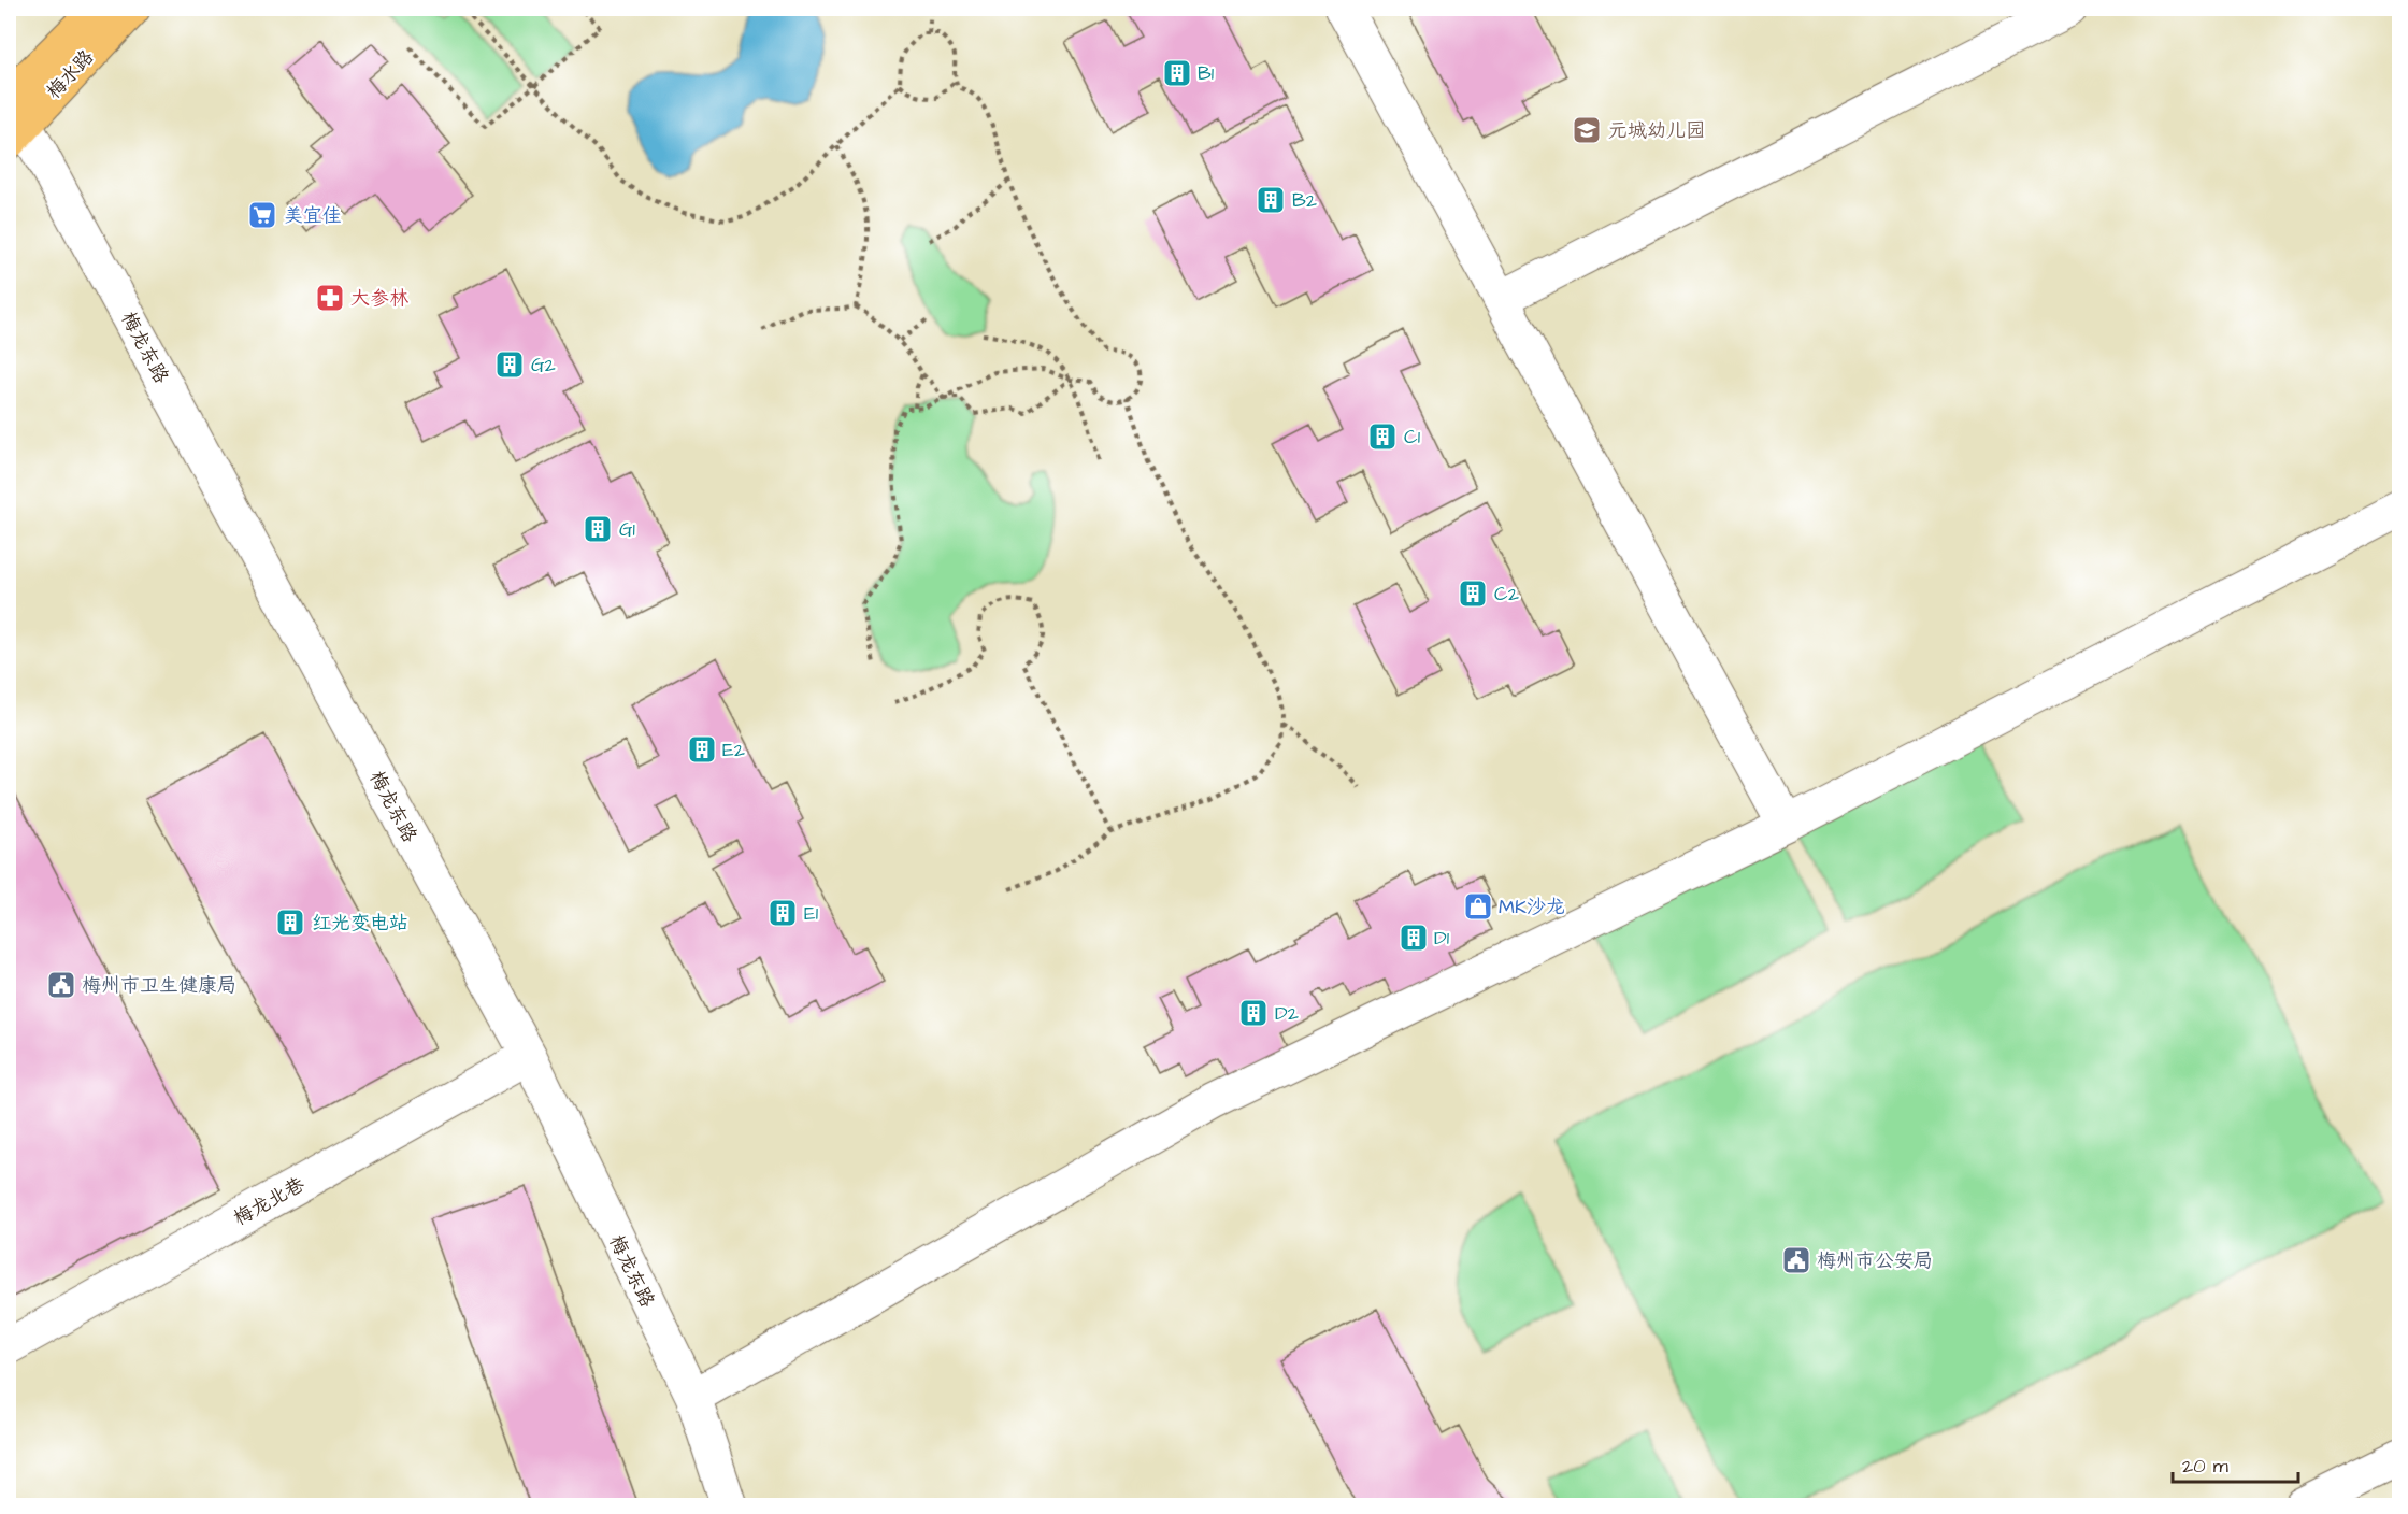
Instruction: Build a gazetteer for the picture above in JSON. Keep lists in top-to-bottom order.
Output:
{
  "streets": {
    "main road": ["梅水路"],
    "street": ["梅龙东路", "梅龙北巷"]
  },
  "crossings": [
    ["梅水路", "梅龙东路"],
    ["梅龙东路", "梅龙北巷"]
  ],
  "places": {
    "building": [
      "B1",
      "B2",
      "G2",
      "C1",
      "G1",
      "C2",
      "E2",
      "E1",
      "红光变电站",
      "D1",
      "D2"
    ],
    "school or university": ["元城幼儿园"],
    "supermarket": ["美宜佳"],
    "pharmacy": ["大参林"],
    "shop": ["MK沙龙"],
    "public building": ["梅州市卫生健康局", "梅州市公安局"]
  },
  "scale_bar": "20 m"
}
